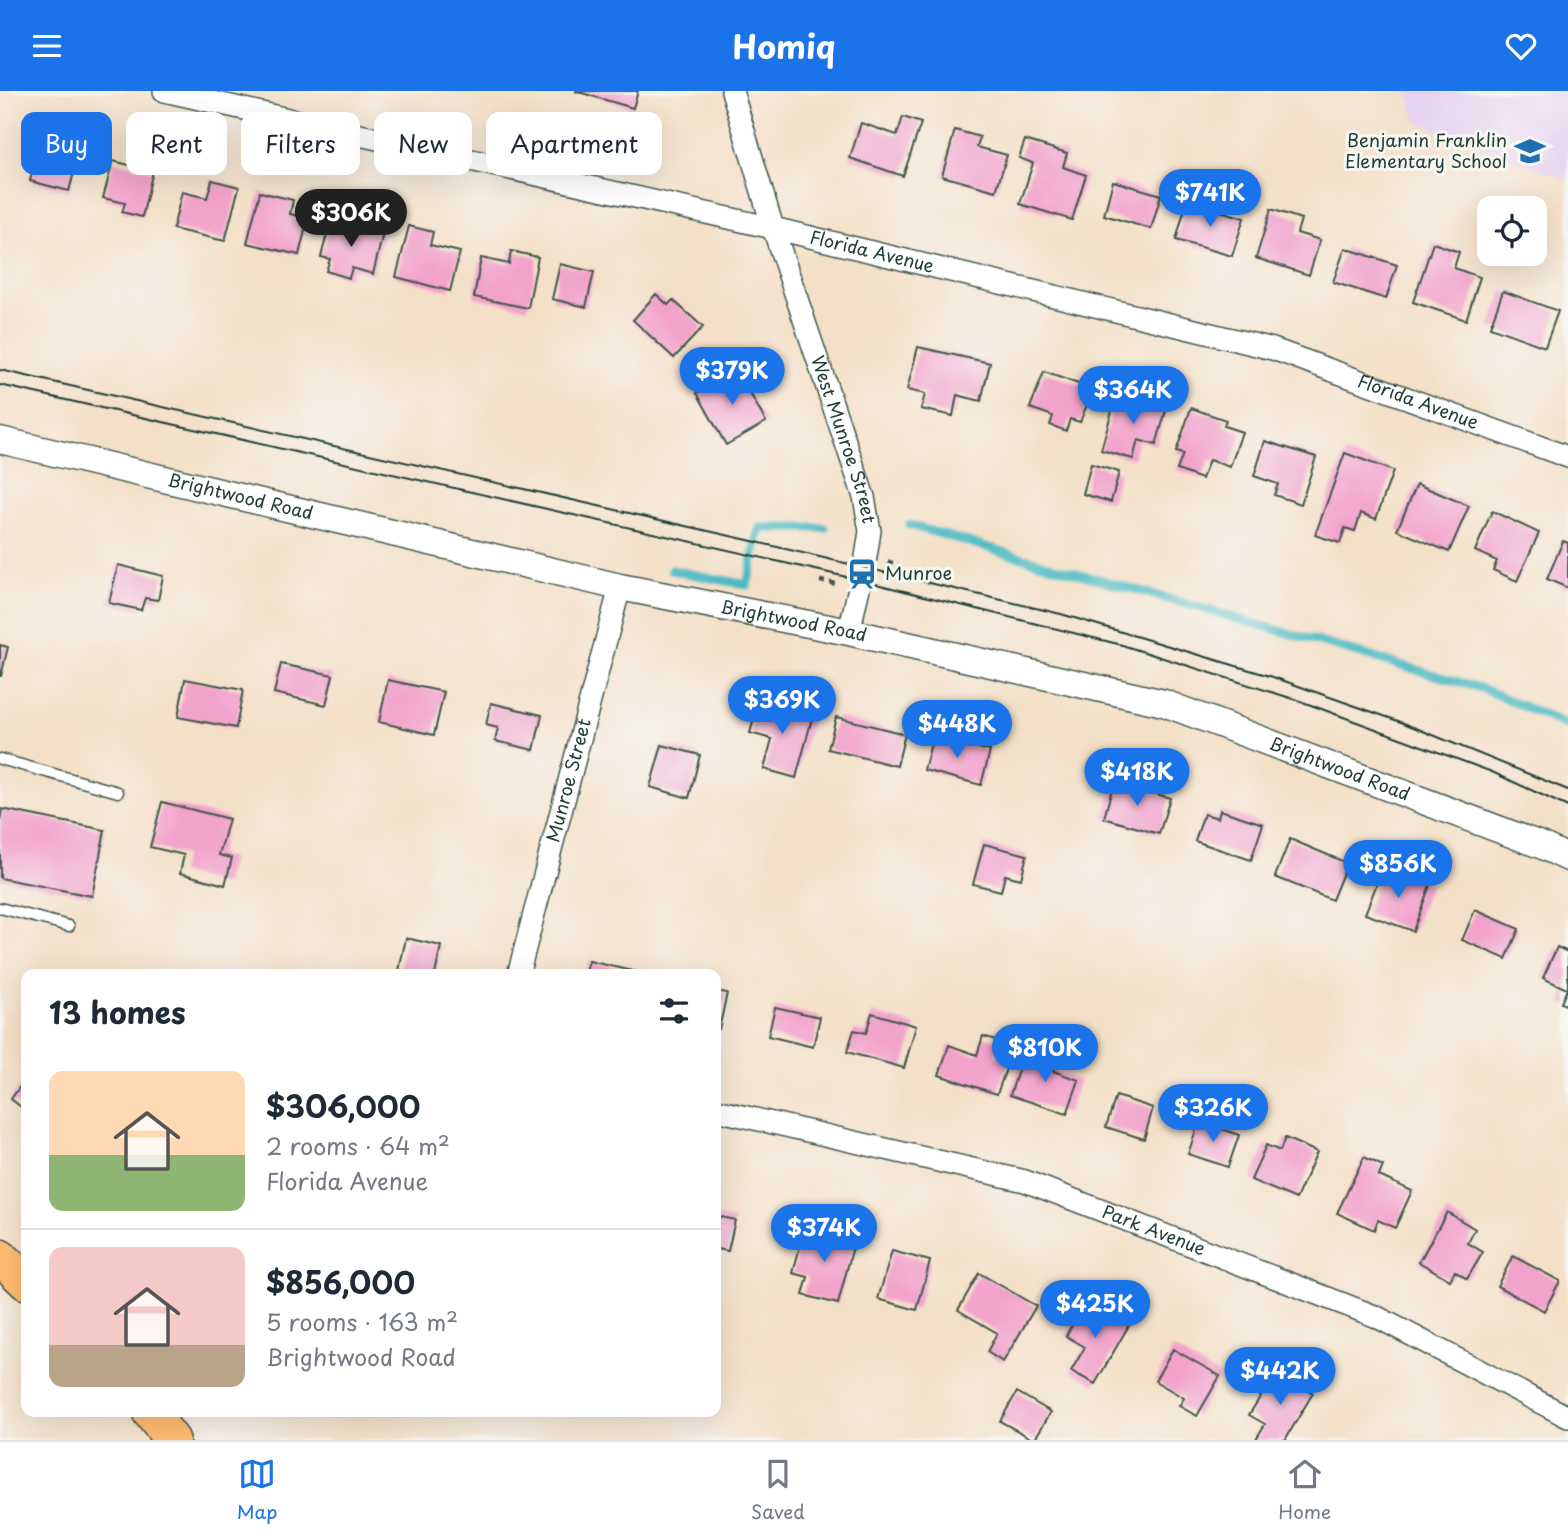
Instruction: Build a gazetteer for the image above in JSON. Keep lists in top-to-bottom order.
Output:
{
  "streets": {
    "street": [
      "Florida Avenue",
      "West Munroe Street",
      "Brightwood Road",
      "Munroe Street",
      "Park Avenue"
    ]
  },
  "crossings": [
    ["Florida Avenue", "West Munroe Street"],
    ["West Munroe Street", "Brightwood Road"],
    ["Brightwood Road", "Munroe Street"]
  ],
  "places": {
    "school or university": ["Benjamin Franklin Elementary School"],
    "station": ["Munroe"]
  },
  "page": {
    "header": "Homiq",
    "chip": [
      "Buy",
      "Rent",
      "Filters",
      "New",
      "Apartment"
    ],
    "price": [
      "$741K",
      "$306K",
      "$379K",
      "$364K",
      "$369K",
      "$448K",
      "$418K",
      "$856K",
      "$810K",
      "$326K",
      "$374K",
      "$425K",
      "$442K"
    ],
    "heading": "13 homes",
    "list": [
      {
        "name": "$306,000",
        "note": "2 rooms · 64 m² · Florida Avenue"
      },
      {
        "name": "$856,000",
        "note": "5 rooms · 163 m² · Brightwood Road"
      }
    ],
    "tabs": ["Map", "Saved", "Home"]
  }
}
